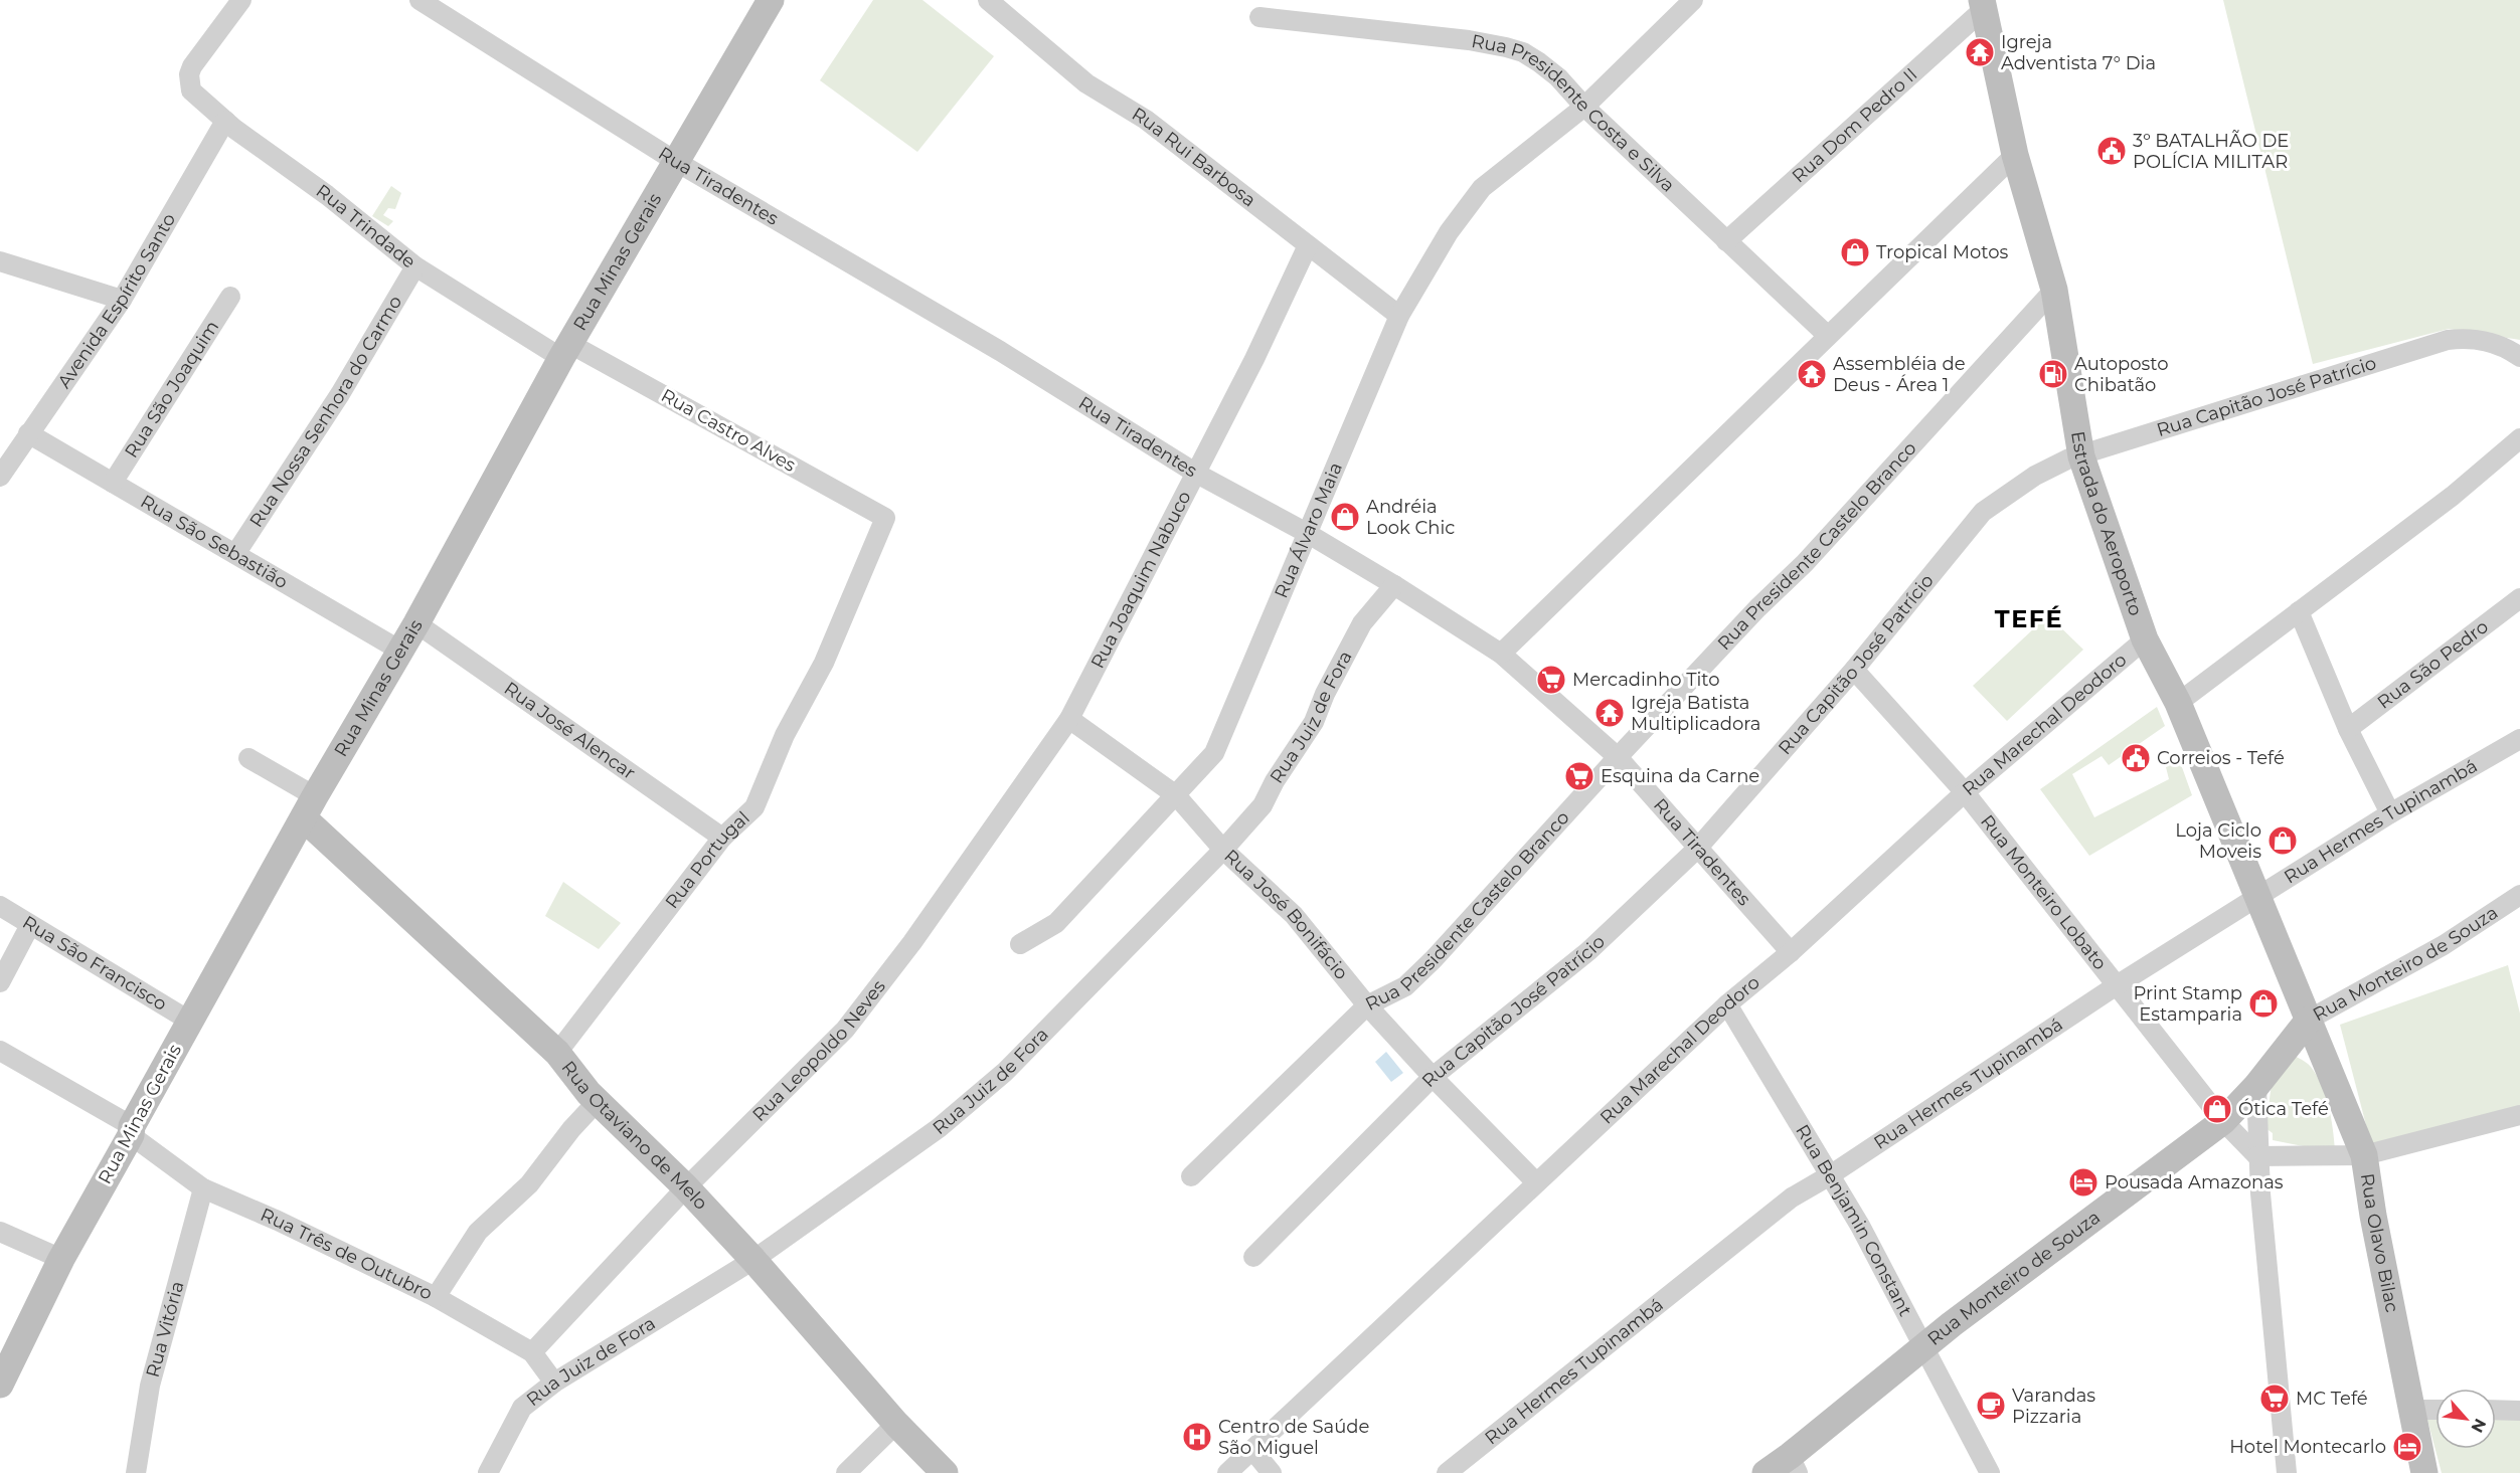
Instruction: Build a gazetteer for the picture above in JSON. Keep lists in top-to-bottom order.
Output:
{
  "streets": {
    "street": [
      "Rua Presidente Costa e Silva",
      "Rua Dom Pedro II",
      "Rua Rui Barbosa",
      "Rua Tiradentes",
      "Rua Trindade",
      "Rua Minas Gerais",
      "Avenida Espírito Santo",
      "Rua São Joaquim",
      "Rua Capitão José Patrício",
      "Rua Nossa Senhora do Carmo",
      "Rua Castro Alves",
      "Estrada do Aeroporto",
      "Rua Álvaro Maia",
      "Rua São Sebastião",
      "Rua Presidente Castelo Branco",
      "Rua Joaquim Nabuco",
      "Rua São Pedro",
      "Rua Juiz de Fora",
      "Rua Marechal Deodoro",
      "Rua José Alencar",
      "Rua Hermes Tupinambá",
      "Rua Portugal",
      "Rua Monteiro Lobato",
      "Rua José Bonifácio",
      "Rua São Francisco",
      "Rua Monteiro de Souza",
      "Rua Leopoldo Neves",
      "Rua Otaviano de Melo",
      "Rua Benjamin Constant",
      "Rua Olavo Bilac",
      "Rua Três de Outubro",
      "Rua Vitória"
    ]
  },
  "crossings": [
    ["Rua Presidente Costa e Silva", "Rua Dom Pedro II"],
    ["Rua Presidente Costa e Silva", "Rua Álvaro Maia"],
    ["Rua Dom Pedro II", "Estrada do Aeroporto"],
    ["Rua Rui Barbosa", "Rua Álvaro Maia"],
    ["Rua Rui Barbosa", "Rua Joaquim Nabuco"],
    ["Rua Tiradentes", "Rua Minas Gerais"],
    ["Rua Tiradentes", "Rua Capitão José Patrício"],
    ["Rua Tiradentes", "Rua Álvaro Maia"],
    ["Rua Tiradentes", "Rua Presidente Castelo Branco"],
    ["Rua Tiradentes", "Rua Joaquim Nabuco"],
    ["Rua Tiradentes", "Rua Juiz de Fora"],
    ["Rua Tiradentes", "Rua Marechal Deodoro"],
    ["Rua Trindade", "Rua Minas Gerais"],
    ["Rua Trindade", "Avenida Espírito Santo"],
    ["Rua Trindade", "Rua Nossa Senhora do Carmo"],
    ["Rua Trindade", "Rua Castro Alves"],
    ["Rua Minas Gerais", "Rua Castro Alves"],
    ["Rua Minas Gerais", "Rua São Sebastião"],
    ["Rua Minas Gerais", "Rua José Alencar"],
    ["Rua Minas Gerais", "Rua São Francisco"],
    ["Rua Minas Gerais", "Rua Otaviano de Melo"],
    ["Rua Minas Gerais", "Rua Três de Outubro"],
    ["Avenida Espírito Santo", "Rua São Sebastião"],
    ["Rua São Joaquim", "Rua São Sebastião"],
    ["Rua Capitão José Patrício", "Estrada do Aeroporto"],
    ["Rua Capitão José Patrício", "Rua Monteiro Lobato"],
    ["Rua Capitão José Patrício", "Rua José Bonifácio"],
    ["Rua Nossa Senhora do Carmo", "Rua São Sebastião"],
    ["Rua Castro Alves", "Rua Portugal"],
    ["Estrada do Aeroporto", "Rua Presidente Castelo Branco"],
    ["Estrada do Aeroporto", "Rua Marechal Deodoro"],
    ["Estrada do Aeroporto", "Rua Hermes Tupinambá"],
    ["Estrada do Aeroporto", "Rua Monteiro de Souza"],
    ["Estrada do Aeroporto", "Rua Olavo Bilac"],
    ["Rua Álvaro Maia", "Rua José Bonifácio"],
    ["Rua Presidente Castelo Branco", "Rua José Bonifácio"],
    ["Rua Joaquim Nabuco", "Rua José Bonifácio"],
    ["Rua Joaquim Nabuco", "Rua Leopoldo Neves"],
    ["Rua Juiz de Fora", "Rua José Bonifácio"],
    ["Rua Juiz de Fora", "Rua Otaviano de Melo"],
    ["Rua Juiz de Fora", "Rua Três de Outubro"],
    ["Rua Marechal Deodoro", "Rua Monteiro Lobato"],
    ["Rua Marechal Deodoro", "Rua José Bonifácio"],
    ["Rua Marechal Deodoro", "Rua Benjamin Constant"],
    ["Rua José Alencar", "Rua Portugal"],
    ["Rua Hermes Tupinambá", "Rua Monteiro Lobato"],
    ["Rua Hermes Tupinambá", "Rua Benjamin Constant"],
    ["Rua Portugal", "Rua Otaviano de Melo"],
    ["Rua Monteiro Lobato", "Rua Monteiro de Souza"],
    ["Rua José Bonifácio", "Rua Leopoldo Neves"],
    ["Rua Monteiro de Souza", "Rua Benjamin Constant"],
    ["Rua Monteiro de Souza", "Rua Olavo Bilac"],
    ["Rua Leopoldo Neves", "Rua Otaviano de Melo"],
    ["Rua Leopoldo Neves", "Rua Três de Outubro"],
    ["Rua Três de Outubro", "Rua Vitória"]
  ],
  "districts": ["TEFÉ"],
  "places": {
    "temple": ["Igreja Adventista 7° Dia", "Assembléia de Deus - Área 1", "Igreja Batista Multiplicadora"],
    "public building": ["3º BATALHÃO DE POLÍCIA MILITAR", "Correios - Tefé"],
    "shop": [
      "Tropical Motos",
      "Andréia Look Chic",
      "Loja Ciclo Moveis",
      "Print Stamp Estamparia",
      "Ótica Tefé"
    ],
    "fuel station": ["Autoposto Chibatão"],
    "supermarket": ["Mercadinho Tito", "Esquina da Carne", "MC Tefé"],
    "hotel": ["Pousada Amazonas", "Hotel Montecarlo"],
    "cafe": ["Varandas Pizzaria"],
    "hospital": ["Centro de Saúde São Miguel"]
  },
  "north": "bottom right"
}
